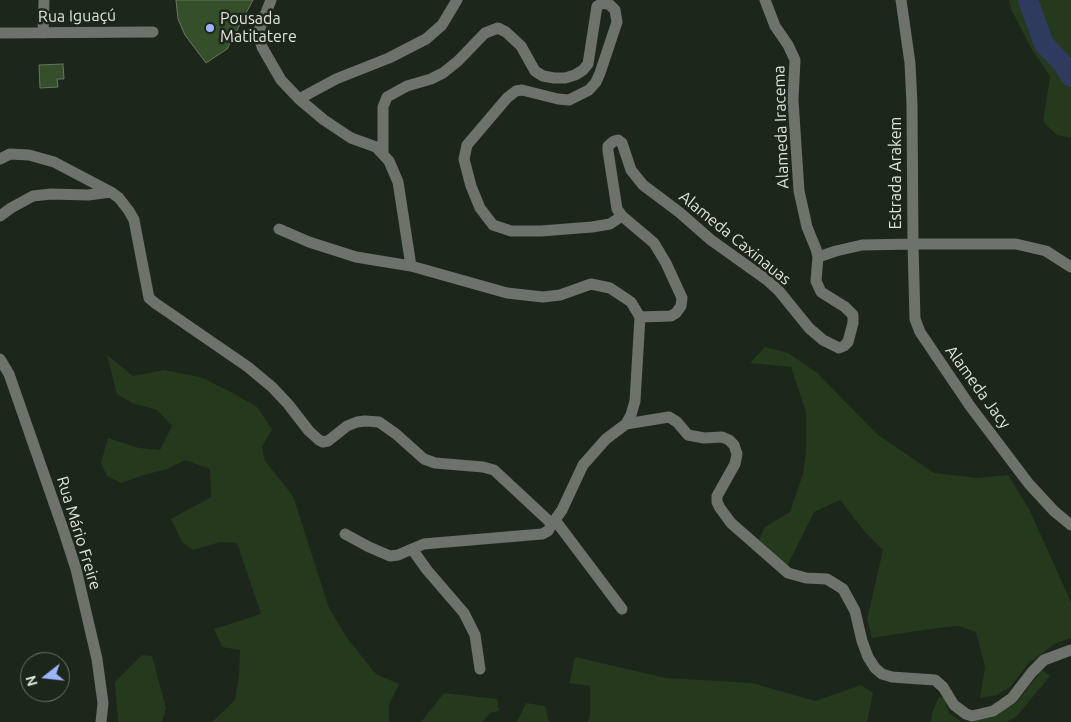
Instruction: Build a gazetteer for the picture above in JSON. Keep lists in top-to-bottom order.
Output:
{
  "streets": {
    "street": [
      "Rua Iguaçú",
      "Alameda Iracema",
      "Estrada Arakem",
      "Alameda Caxinauas",
      "Alameda Jacy",
      "Rua Mário Freire"
    ]
  },
  "crossings": [
    ["Alameda Iracema", "Alameda Caxinauas"],
    ["Estrada Arakem", "Alameda Jacy"]
  ],
  "places": ["Pousada Matitatere"],
  "north": "left"
}
